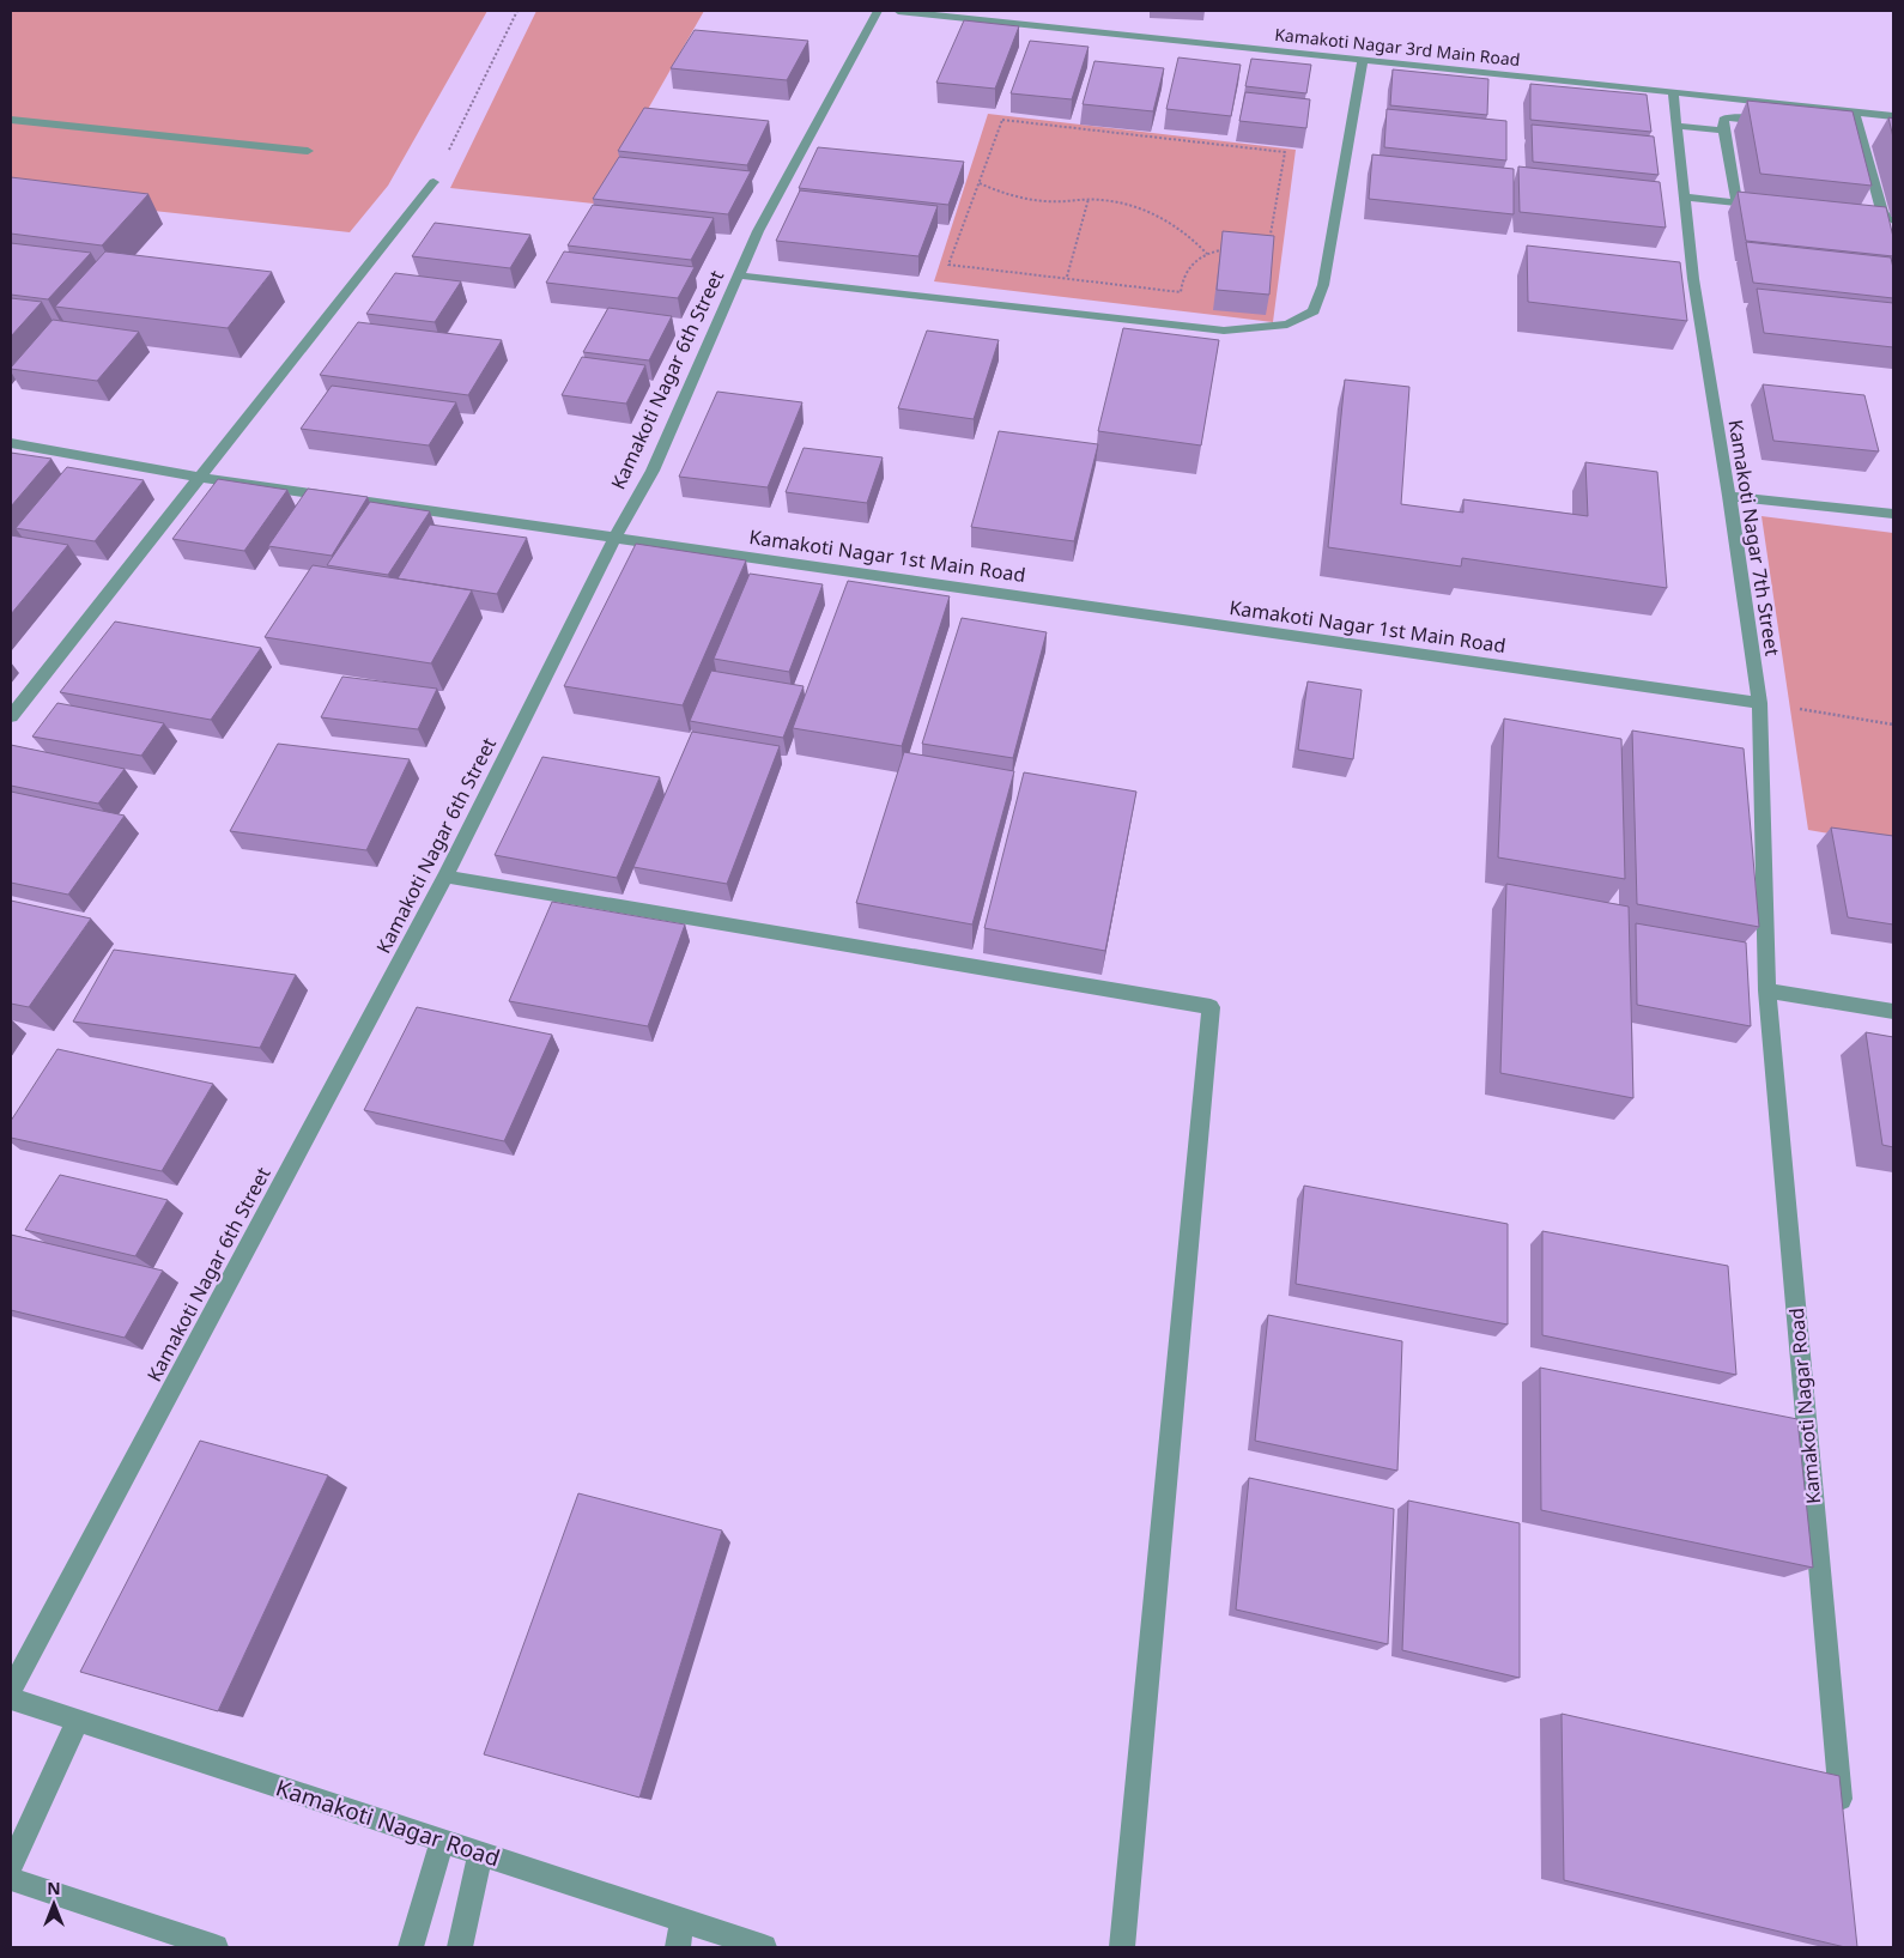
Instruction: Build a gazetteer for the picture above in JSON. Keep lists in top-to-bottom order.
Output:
{
  "streets": {
    "street": [
      "Kamakoti Nagar 3rd Main Road",
      "Kamakoti Nagar 6th Street",
      "Kamakoti Nagar 7th Street",
      "Kamakoti Nagar 1st Main Road",
      "Kamakoti Nagar Road"
    ]
  },
  "crossings": [
    ["Kamakoti Nagar 3rd Main Road", "Kamakoti Nagar 7th Street"],
    ["Kamakoti Nagar 6th Street", "Kamakoti Nagar 1st Main Road"],
    ["Kamakoti Nagar 7th Street", "Kamakoti Nagar 1st Main Road"],
    ["Kamakoti Nagar 7th Street", "Kamakoti Nagar Road"]
  ],
  "north": "top"
}
